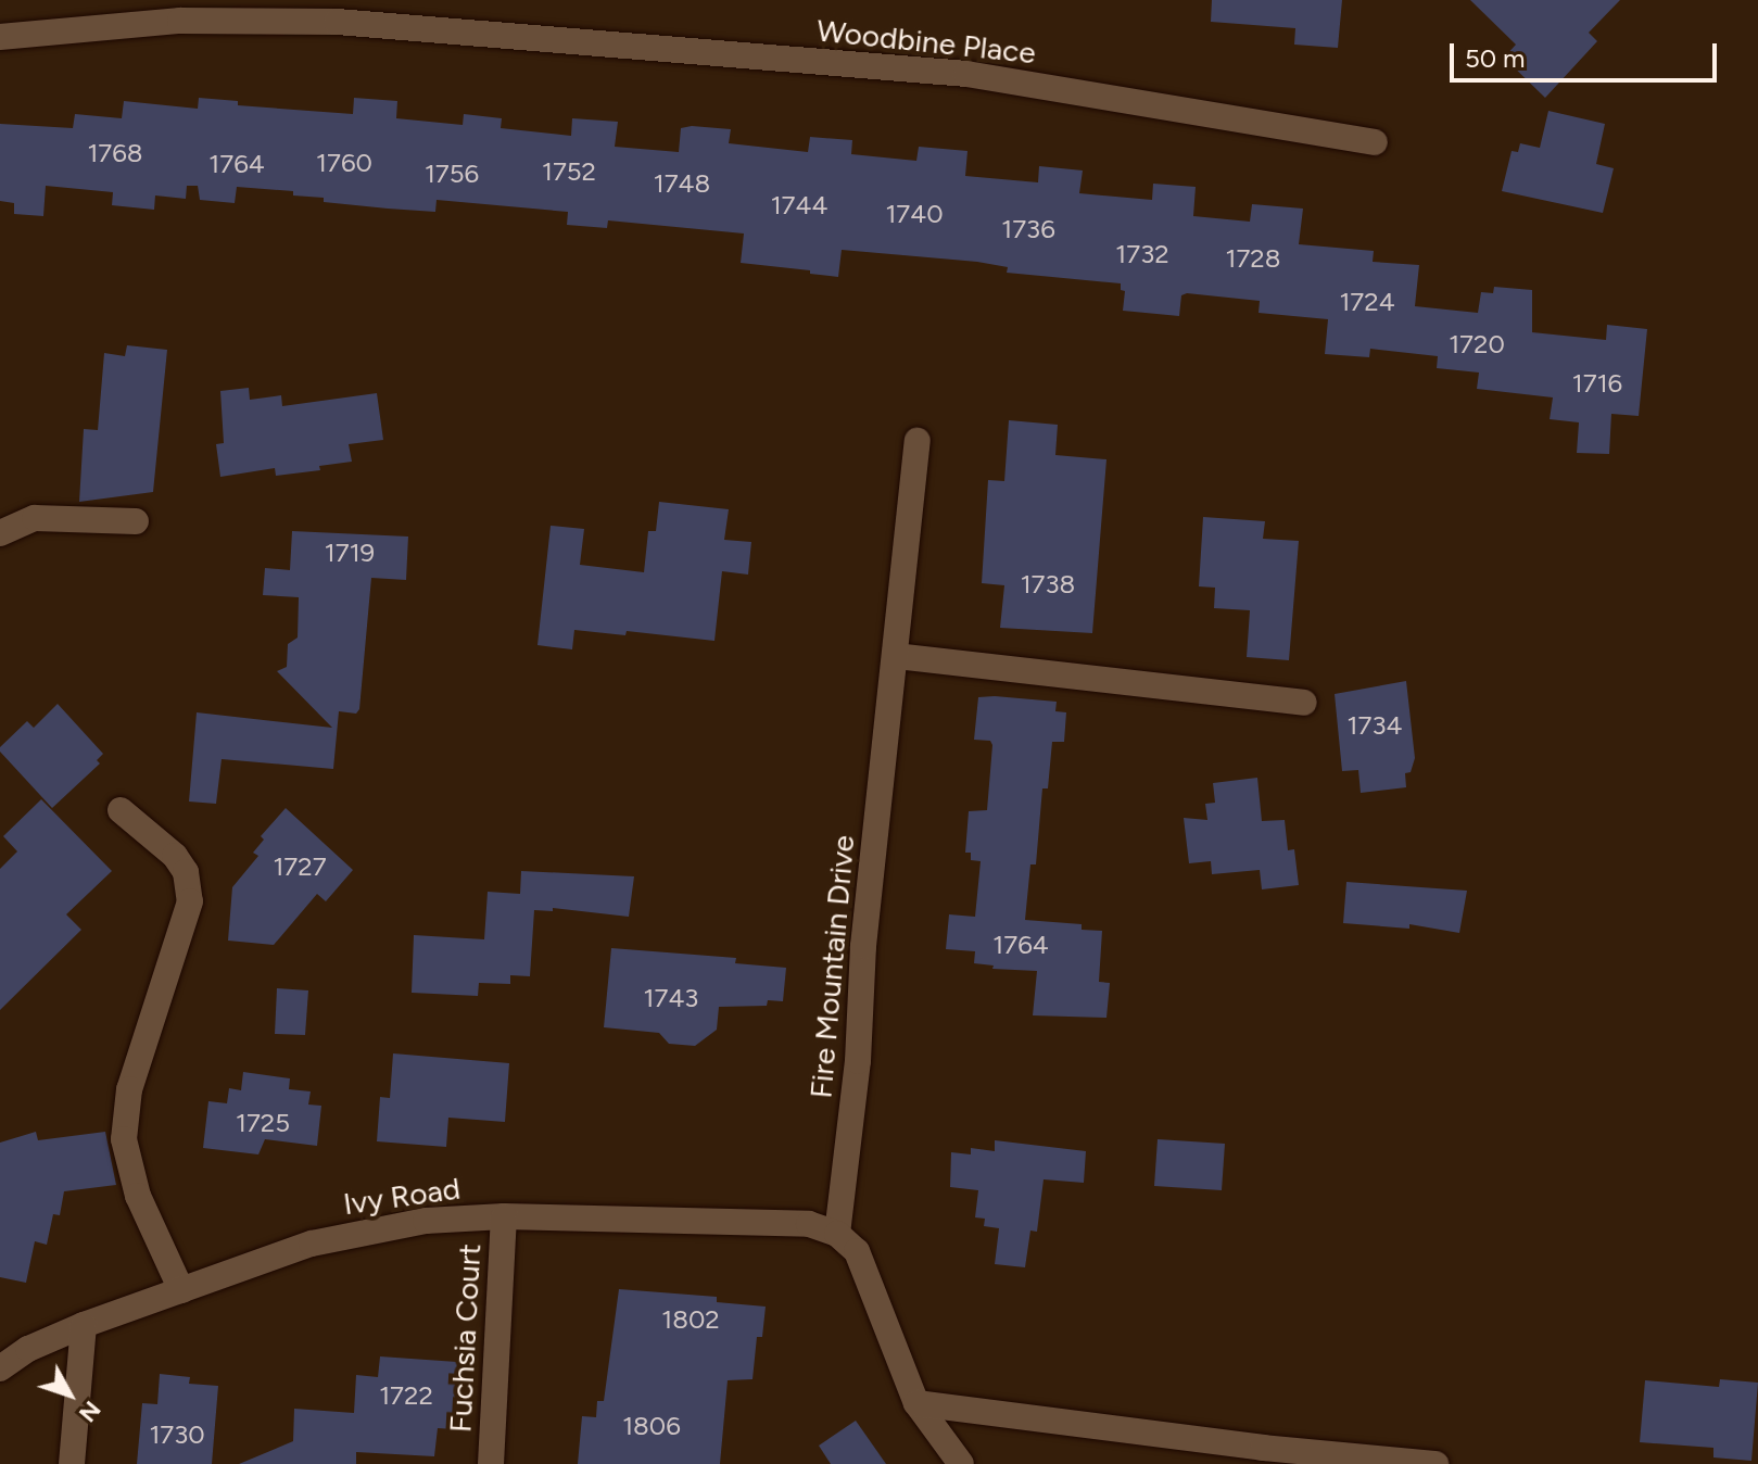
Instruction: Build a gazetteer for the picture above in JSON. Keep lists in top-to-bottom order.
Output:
{
  "streets": {
    "street": [
      "Woodbine Place",
      "Fire Mountain Drive",
      "Ivy Road",
      "Fuchsia Court"
    ]
  },
  "crossings": [
    ["Fire Mountain Drive", "Ivy Road"],
    ["Ivy Road", "Fuchsia Court"]
  ],
  "house_numbers": [
    "1768",
    "1760",
    "1764",
    "1752",
    "1756",
    "1748",
    "1744",
    "1740",
    "1736",
    "1732",
    "1728",
    "1724",
    "1720",
    "1716",
    "1719",
    "1738",
    "1734",
    "1727",
    "1764",
    "1743",
    "1725",
    "1802",
    "1722",
    "1806",
    "1730"
  ],
  "scale_bar": "50 m",
  "north": "bottom right"
}
